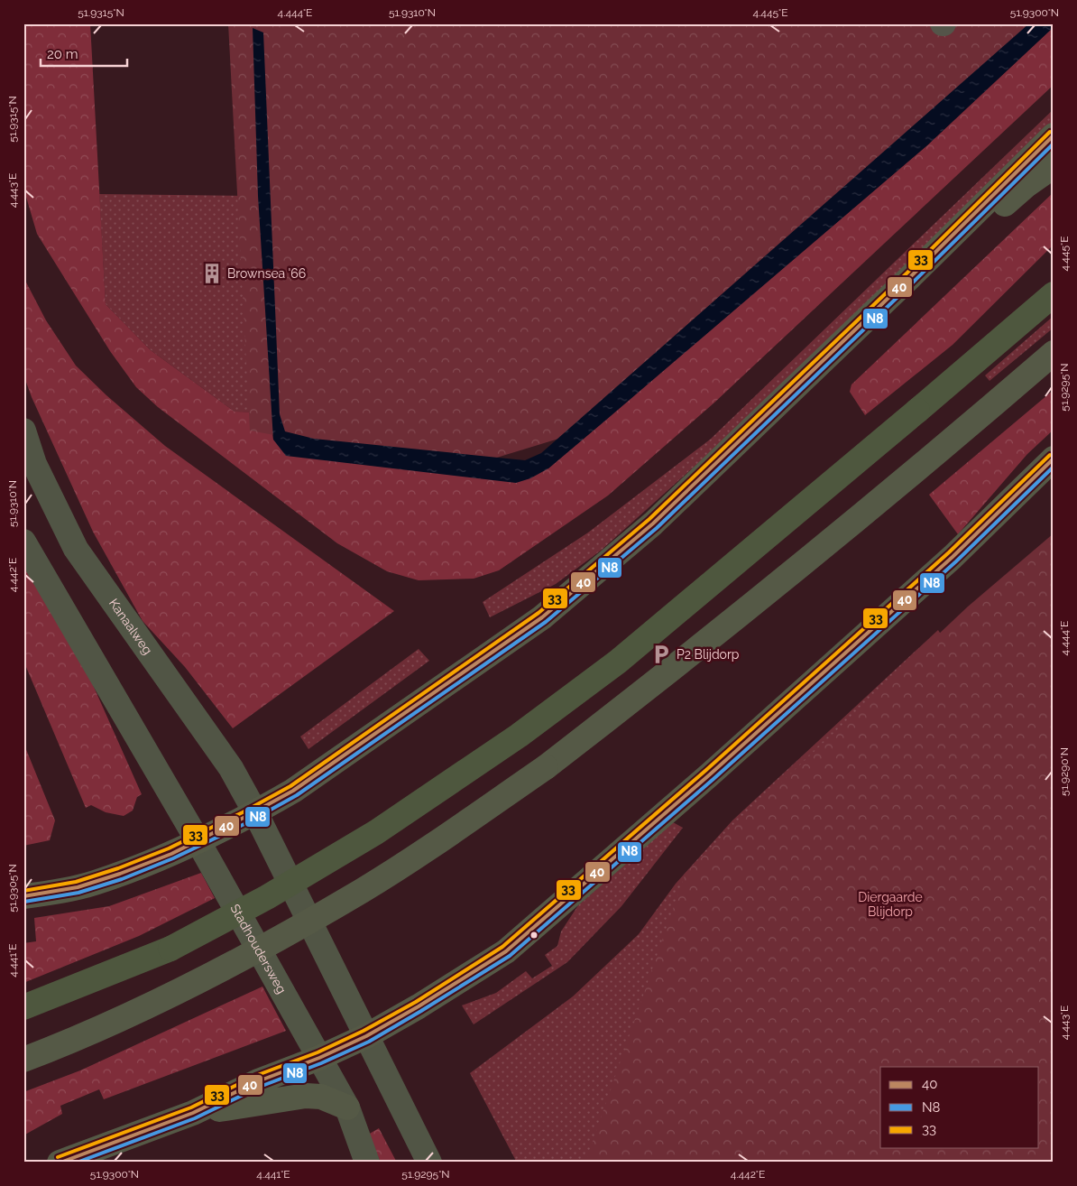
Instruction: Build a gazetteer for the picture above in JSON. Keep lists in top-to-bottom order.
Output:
{
  "streets": {
    "main road": ["Kanaalweg", "Stadhoudersweg"]
  },
  "parks": ["Diergaarde Blijdorp"],
  "places": {
    "building": ["Brownsea '66"],
    "parking": ["P2 Blijdorp"]
  },
  "lines": ["transit line 33", "transit line 40", "transit line N8"],
  "legend": ["40", "N8", "33"],
  "scale_bar": "20 m",
  "coordinates": [
    "51.9315°N",
    "4.444°E",
    "51.9310°N",
    "4.445°E",
    "51.9300°N",
    "4.443°E",
    "51.9295°N",
    "4.442°E",
    "51.9290°N",
    "51.9305°N",
    "4.441°E"
  ]
}
